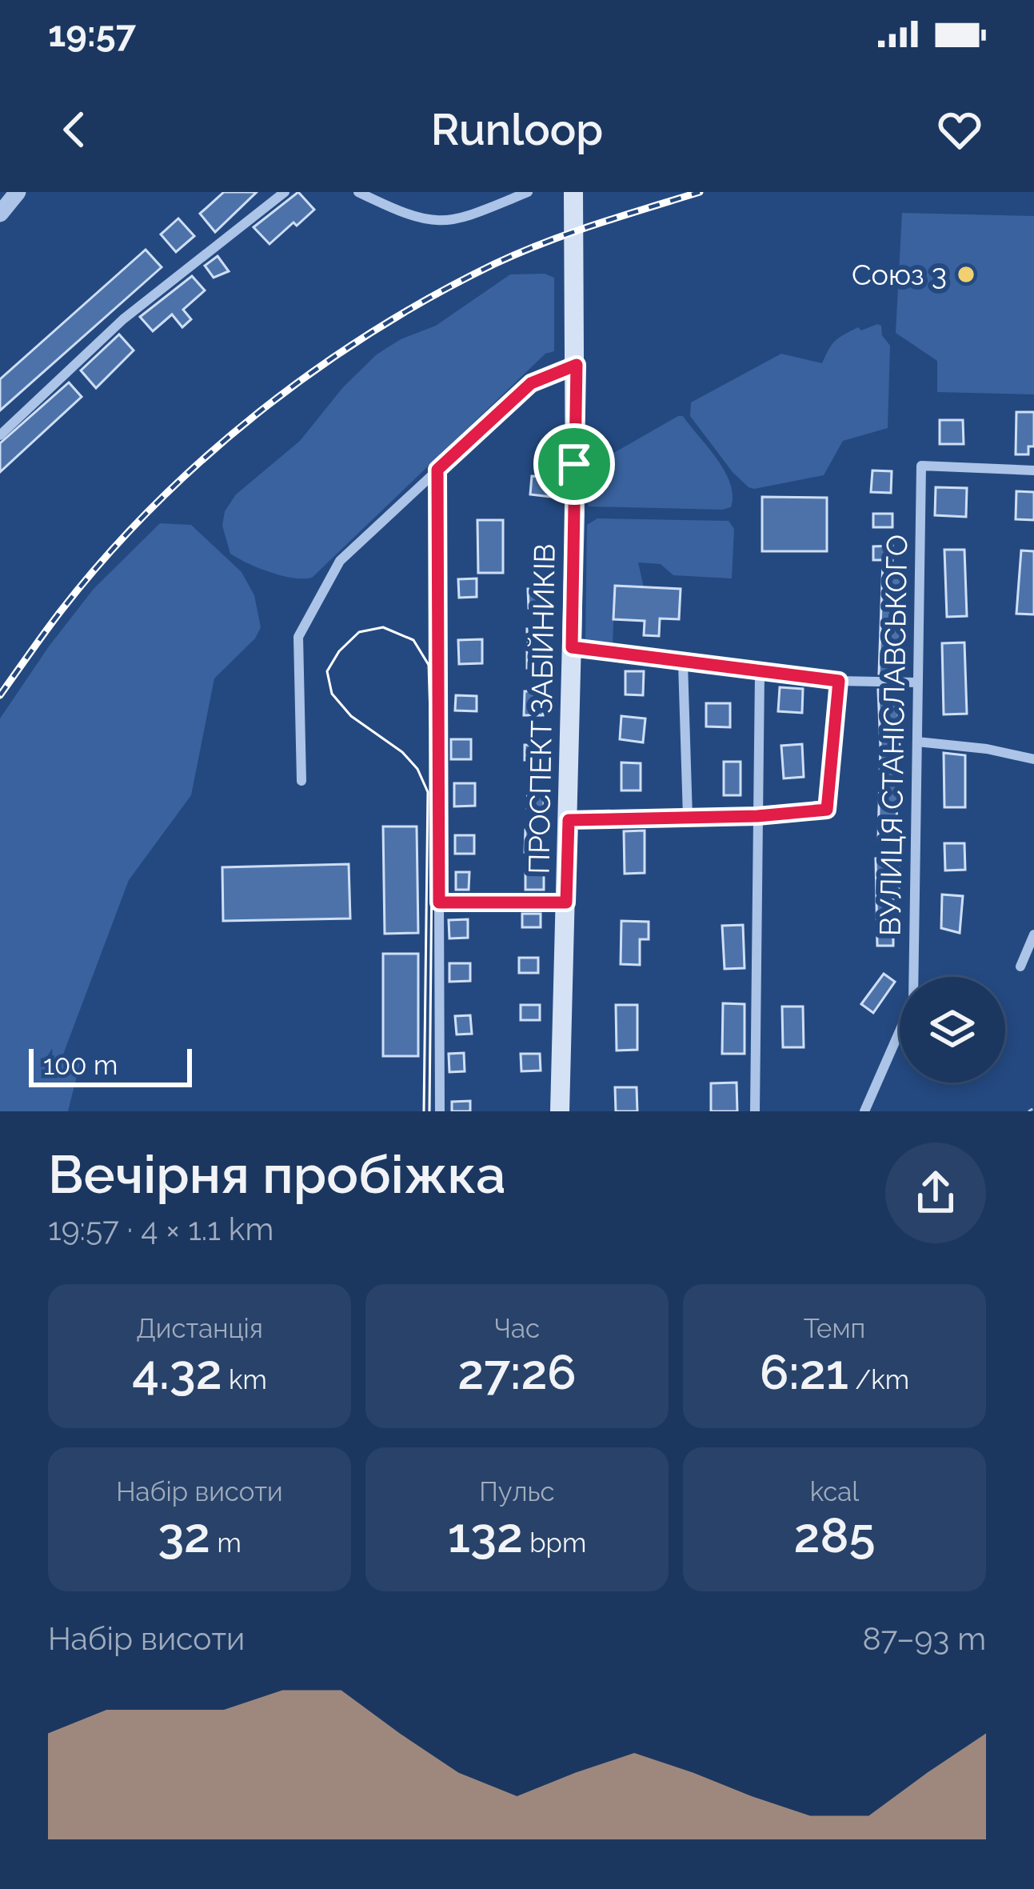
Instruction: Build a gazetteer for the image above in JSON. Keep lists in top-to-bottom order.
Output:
{
  "streets": {
    "main road": ["ПРОСПЕКТ ЗАБІЙНИКІВ"],
    "street": ["ВУЛИЦЯ СТАНІСЛАВСЬКОГО"]
  },
  "places": ["Союз 3"],
  "scale_bar": "100 m",
  "page": {
    "status": "19:57",
    "header": "Runloop",
    "scale": "100 m",
    "heading": ["Вечірня пробіжка", "19:57 · 4 × 1.1 km"],
    "stats": [
      ["Дистанція", "4.32 km"],
      ["Час", "27:26"],
      ["Темп", "6:21 /km"],
      ["Набір висоти", "32 m"],
      ["Пульс", "132 bpm"],
      ["kcal", "285"]
    ],
    "chart": ["Набір висоти", "87–93 m"]
  }
}
